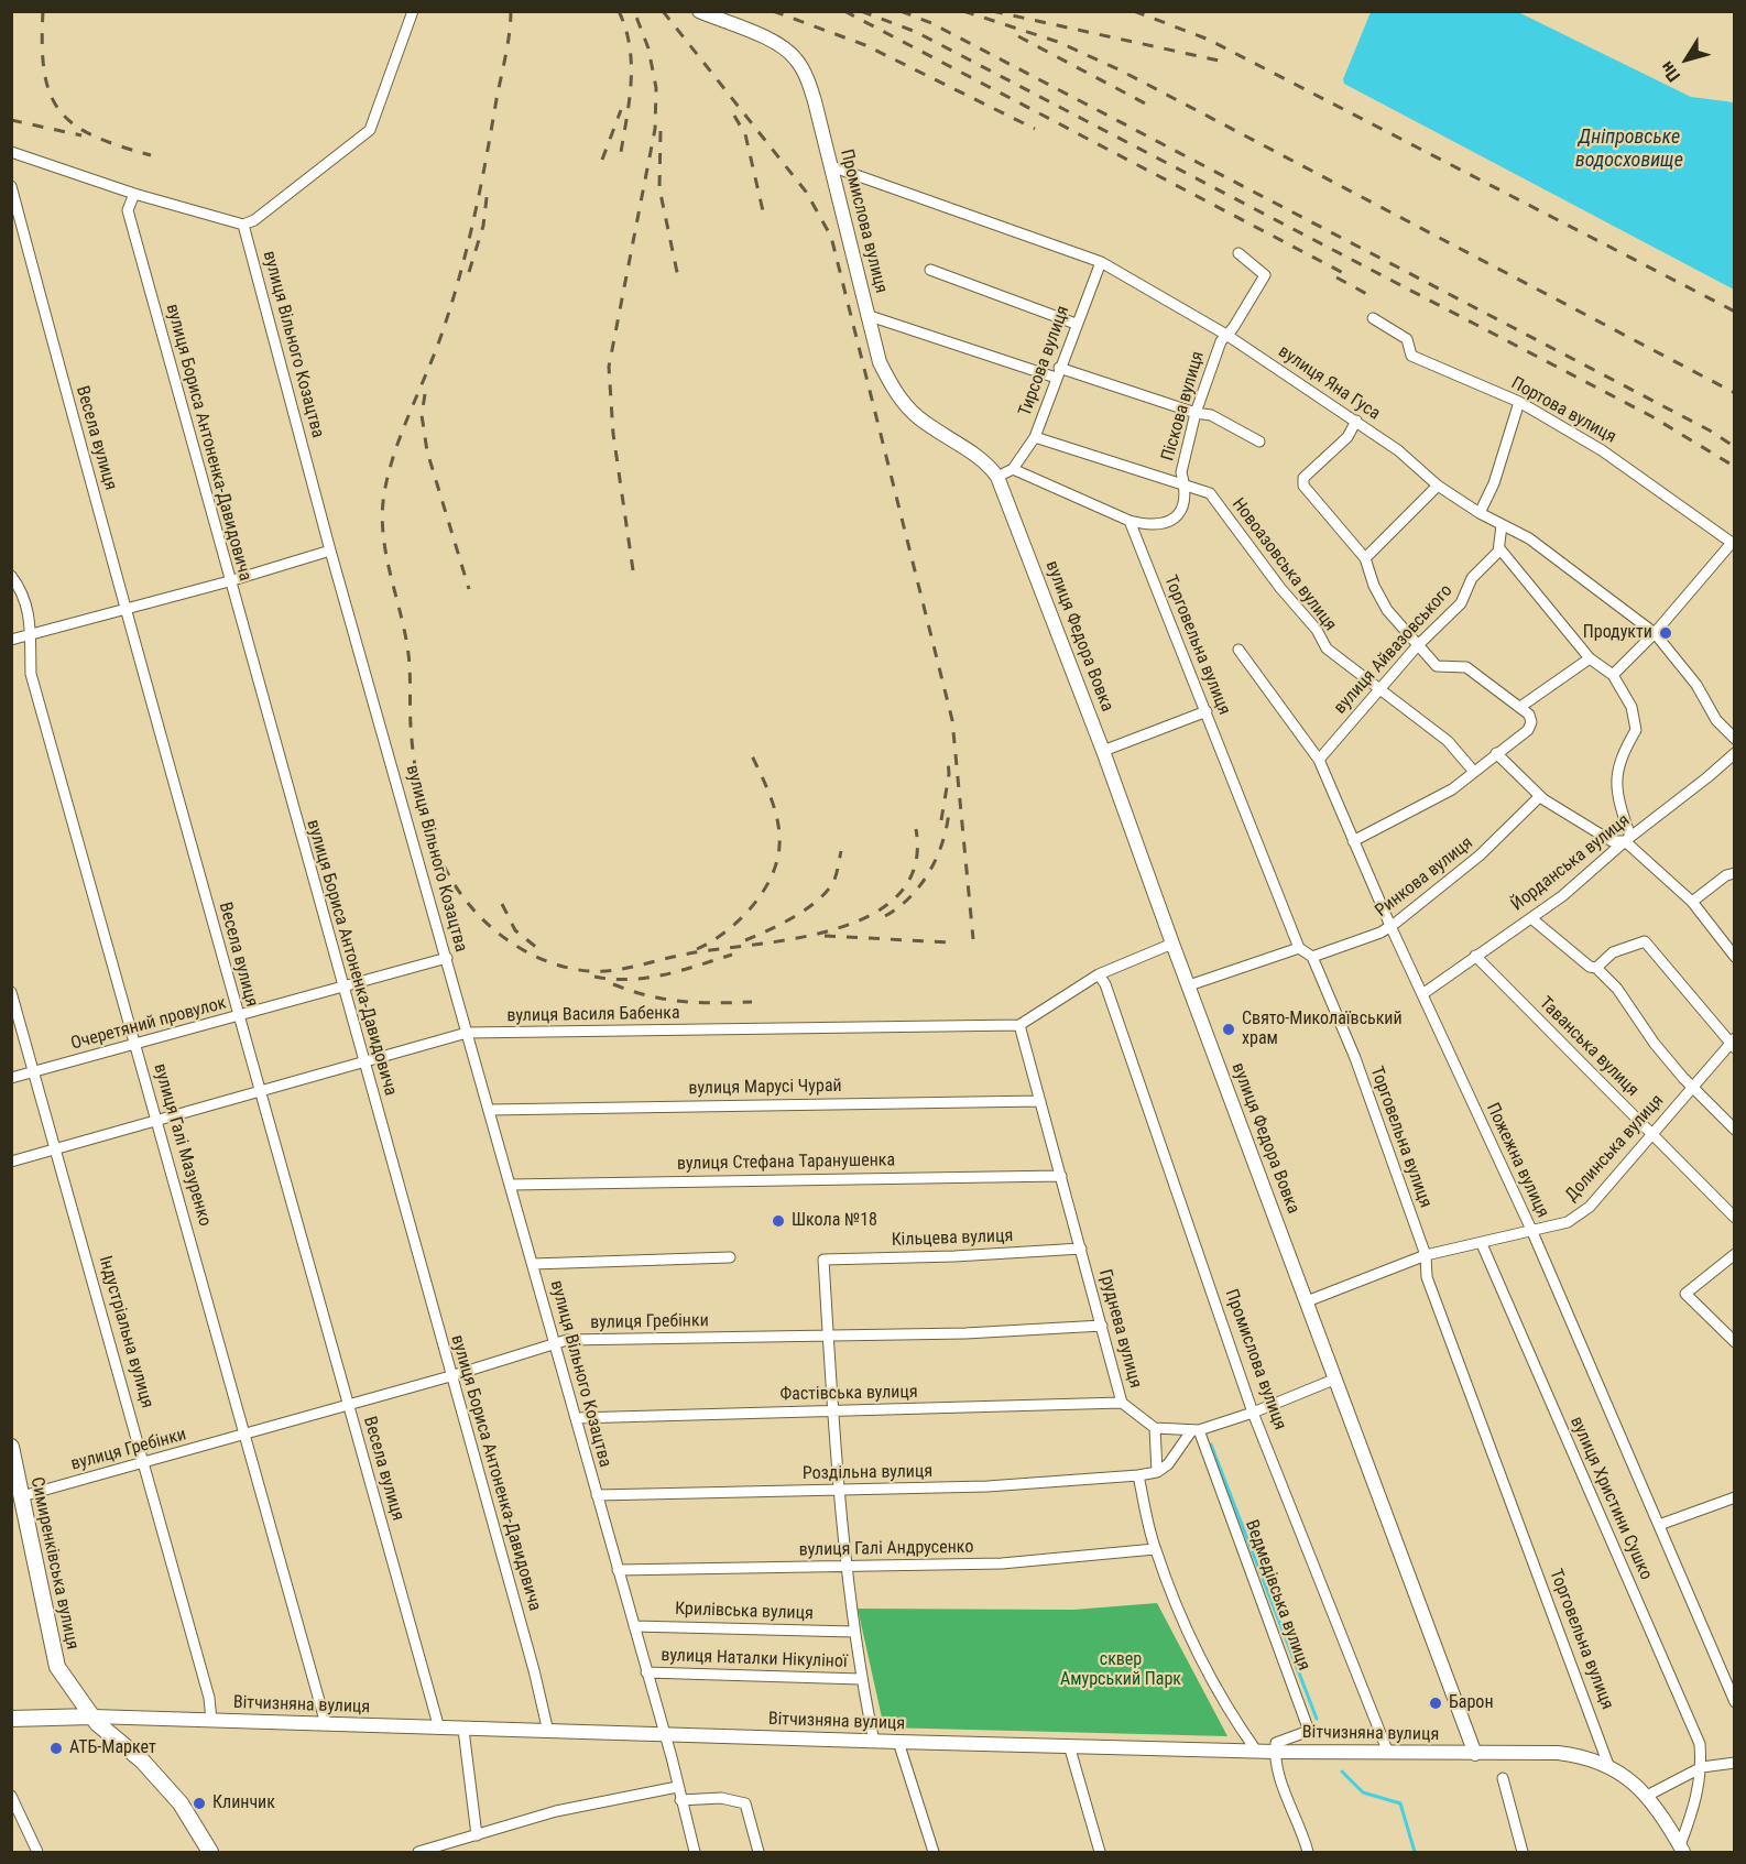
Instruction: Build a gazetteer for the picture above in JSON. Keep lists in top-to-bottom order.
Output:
{
  "streets": {
    "main road": ["Симиренківська вулиця", "Вітчизняна вулиця"],
    "street": [
      "Промислова вулиця",
      "вулиця Вільного Козацтва",
      "Тирсова вулиця",
      "вулиця Яна Гуса",
      "Піскова вулиця",
      "Портова вулиця",
      "Весела вулиця",
      "вулиця Бориса Антоненка-Давидовича",
      "Новоазовська вулиця",
      "вулиця Федора Вовка",
      "Торговельна вулиця",
      "вулиця Айвазовського",
      "Йорданська вулиця",
      "Ринкова вулиця",
      "вулиця Василя Бабенка",
      "Очеретяний провулок",
      "Таванська вулиця",
      "вулиця Марусі Чурай",
      "вулиця Галі Мазуренко",
      "Долинська вулиця",
      "Пожежна вулиця",
      "вулиця Стефана Таранушенка",
      "Кільцева вулиця",
      "вулиця Гребінки",
      "Груднева вулиця",
      "Індустріальна вулиця",
      "Фастівська вулиця",
      "Роздільна вулиця",
      "вулиця Христини Сушко",
      "вулиця Галі Андрусенко",
      "Ведмедівська вулиця",
      "Крилівська вулиця",
      "вулиця Наталки Нікуліної"
    ]
  },
  "crossings": [
    ["Промислова вулиця", "вулиця Яна Гуса"],
    ["Промислова вулиця", "вулиця Федора Вовка"],
    ["Промислова вулиця", "Вітчизняна вулиця"],
    ["вулиця Вільного Козацтва", "вулиця Василя Бабенка"],
    ["вулиця Вільного Козацтва", "Очеретяний провулок"],
    ["вулиця Вільного Козацтва", "вулиця Марусі Чурай"],
    ["вулиця Вільного Козацтва", "вулиця Стефана Таранушенка"],
    ["вулиця Вільного Козацтва", "вулиця Гребінки"],
    ["вулиця Вільного Козацтва", "Фастівська вулиця"],
    ["вулиця Вільного Козацтва", "Роздільна вулиця"],
    ["вулиця Вільного Козацтва", "вулиця Галі Андрусенко"],
    ["вулиця Вільного Козацтва", "Крилівська вулиця"],
    ["вулиця Вільного Козацтва", "вулиця Наталки Нікуліної"],
    ["вулиця Вільного Козацтва", "Вітчизняна вулиця"],
    ["Тирсова вулиця", "вулиця Яна Гуса"],
    ["Тирсова вулиця", "Новоазовська вулиця"],
    ["вулиця Яна Гуса", "Піскова вулиця"],
    ["Піскова вулиця", "Новоазовська вулиця"],
    ["Піскова вулиця", "Торговельна вулиця"],
    ["Весела вулиця", "вулиця Василя Бабенка"],
    ["Весела вулиця", "Очеретяний провулок"],
    ["Весела вулиця", "вулиця Гребінки"],
    ["Весела вулиця", "Вітчизняна вулиця"],
    ["вулиця Бориса Антоненка-Давидовича", "вулиця Василя Бабенка"],
    ["вулиця Бориса Антоненка-Давидовича", "Очеретяний провулок"],
    ["вулиця Бориса Антоненка-Давидовича", "вулиця Гребінки"],
    ["вулиця Бориса Антоненка-Давидовича", "Вітчизняна вулиця"],
    ["Новоазовська вулиця", "вулиця Айвазовського"],
    ["вулиця Федора Вовка", "Долинська вулиця"],
    ["вулиця Федора Вовка", "Вітчизняна вулиця"],
    ["Торговельна вулиця", "Ринкова вулиця"],
    ["Торговельна вулиця", "Долинська вулиця"],
    ["Торговельна вулиця", "Вітчизняна вулиця"],
    ["вулиця Айвазовського", "Пожежна вулиця"],
    ["Йорданська вулиця", "Таванська вулиця"],
    ["Йорданська вулиця", "Пожежна вулиця"],
    ["Ринкова вулиця", "Пожежна вулиця"],
    ["вулиця Василя Бабенка", "вулиця Галі Мазуренко"],
    ["вулиця Василя Бабенка", "Груднева вулиця"],
    ["вулиця Василя Бабенка", "Індустріальна вулиця"],
    ["Очеретяний провулок", "вулиця Галі Мазуренко"],
    ["Очеретяний провулок", "Індустріальна вулиця"],
    ["Таванська вулиця", "Долинська вулиця"],
    ["вулиця Марусі Чурай", "Груднева вулиця"],
    ["вулиця Галі Мазуренко", "вулиця Гребінки"],
    ["вулиця Галі Мазуренко", "Вітчизняна вулиця"],
    ["Долинська вулиця", "Пожежна вулиця"],
    ["Долинська вулиця", "вулиця Христини Сушко"],
    ["вулиця Стефана Таранушенка", "Груднева вулиця"],
    ["Кільцева вулиця", "вулиця Гребінки"],
    ["Кільцева вулиця", "Груднева вулиця"],
    ["вулиця Гребінки", "Груднева вулиця"],
    ["вулиця Гребінки", "Індустріальна вулиця"],
    ["вулиця Гребінки", "Симиренківська вулиця"],
    ["Груднева вулиця", "Фастівська вулиця"],
    ["Індустріальна вулиця", "Вітчизняна вулиця"],
    ["Симиренківська вулиця", "Вітчизняна вулиця"],
    ["Ведмедівська вулиця", "Вітчизняна вулиця"]
  ],
  "water": ["Дніпровське водосховище"],
  "parks": ["сквер Амурський Парк"],
  "places": [
    "Продукти",
    "Свято-Миколаївський храм",
    "Школа №18",
    "Барон",
    "АТБ-Маркет",
    "Клинчик"
  ],
  "north": "bottom left"
}
